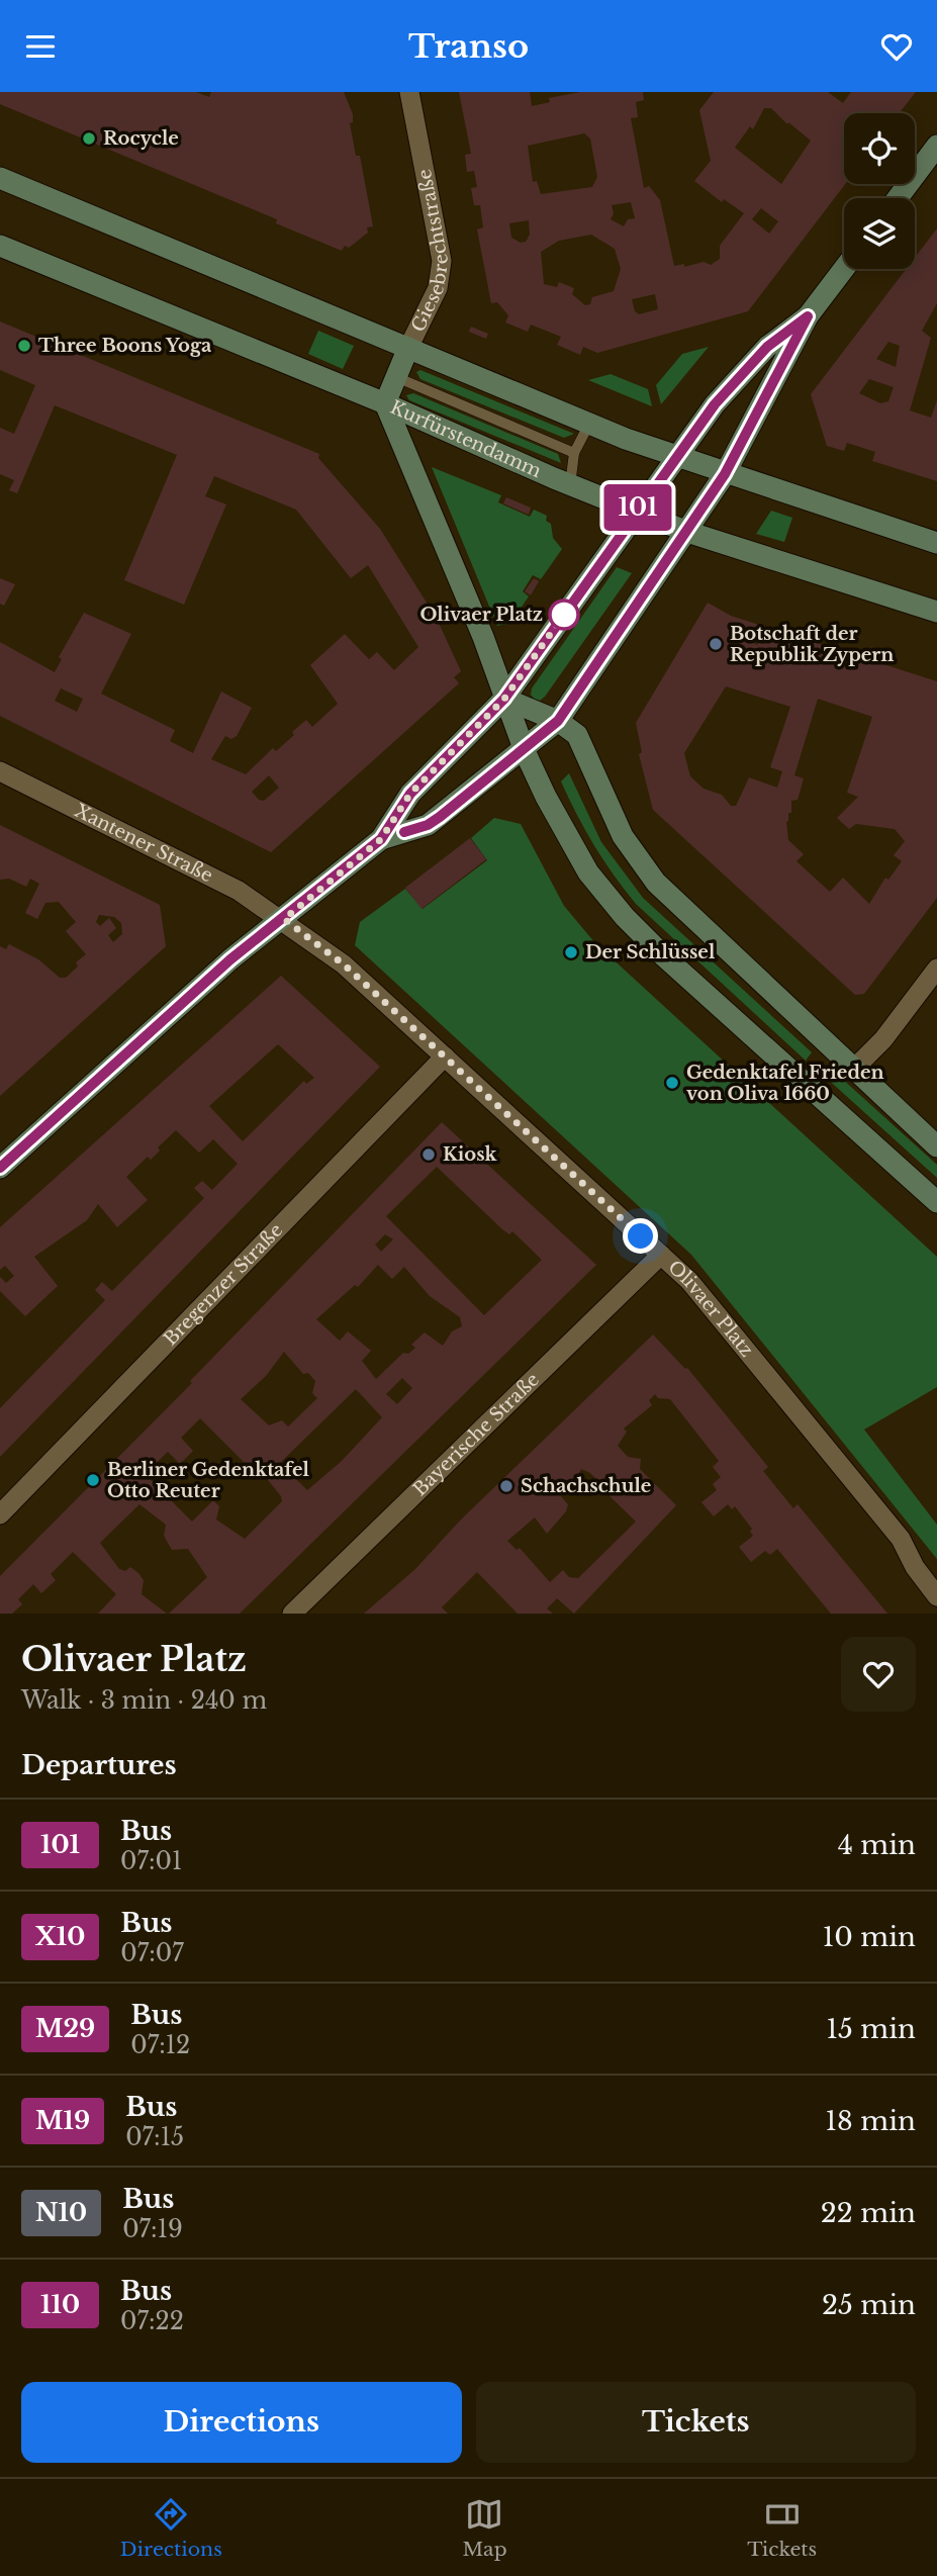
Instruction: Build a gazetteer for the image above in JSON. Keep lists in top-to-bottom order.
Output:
{
  "streets": {
    "main road": ["Giesebrechtstraße", "Kurfürstendamm"],
    "street": [
      "Xantener Straße",
      "Bregenzer Straße",
      "Olivaer Platz",
      "Bayerische Straße"
    ]
  },
  "crossings": [
    ["Giesebrechtstraße", "Kurfürstendamm"],
    ["Xantener Straße", "Olivaer Platz"],
    ["Bregenzer Straße", "Olivaer Platz"],
    ["Olivaer Platz", "Bayerische Straße"]
  ],
  "places": [
    "Rocycle",
    "Three Boons Yoga",
    "Olivaer Platz",
    "Botschaft der Republik Zypern",
    "Der Schlüssel",
    "Gedenktafel Frieden von Oliva 1660",
    "Kiosk",
    "Berliner Gedenktafel Otto Reuter",
    "Schachschule"
  ],
  "lines": ["bus line 101"],
  "page": {
    "header": "Transo",
    "on_map": "101",
    "heading": [
      ["Olivaer Platz", "Walk · 3 min · 240 m"],
      "Departures"
    ],
    "list": [
      {
        "mark": "101",
        "name": "Bus",
        "note": "07:01",
        "value": "4 min"
      },
      {
        "mark": "X10",
        "name": "Bus",
        "note": "07:07",
        "value": "10 min"
      },
      {
        "mark": "M29",
        "name": "Bus",
        "note": "07:12",
        "value": "15 min"
      },
      {
        "mark": "M19",
        "name": "Bus",
        "note": "07:15",
        "value": "18 min"
      },
      {
        "mark": "N10",
        "name": "Bus",
        "note": "07:19",
        "value": "22 min"
      },
      {
        "mark": "110",
        "name": "Bus",
        "note": "07:22",
        "value": "25 min"
      }
    ],
    "buttons": ["Directions", "Tickets"],
    "tabs": ["Directions", "Map", "Tickets"]
  }
}
